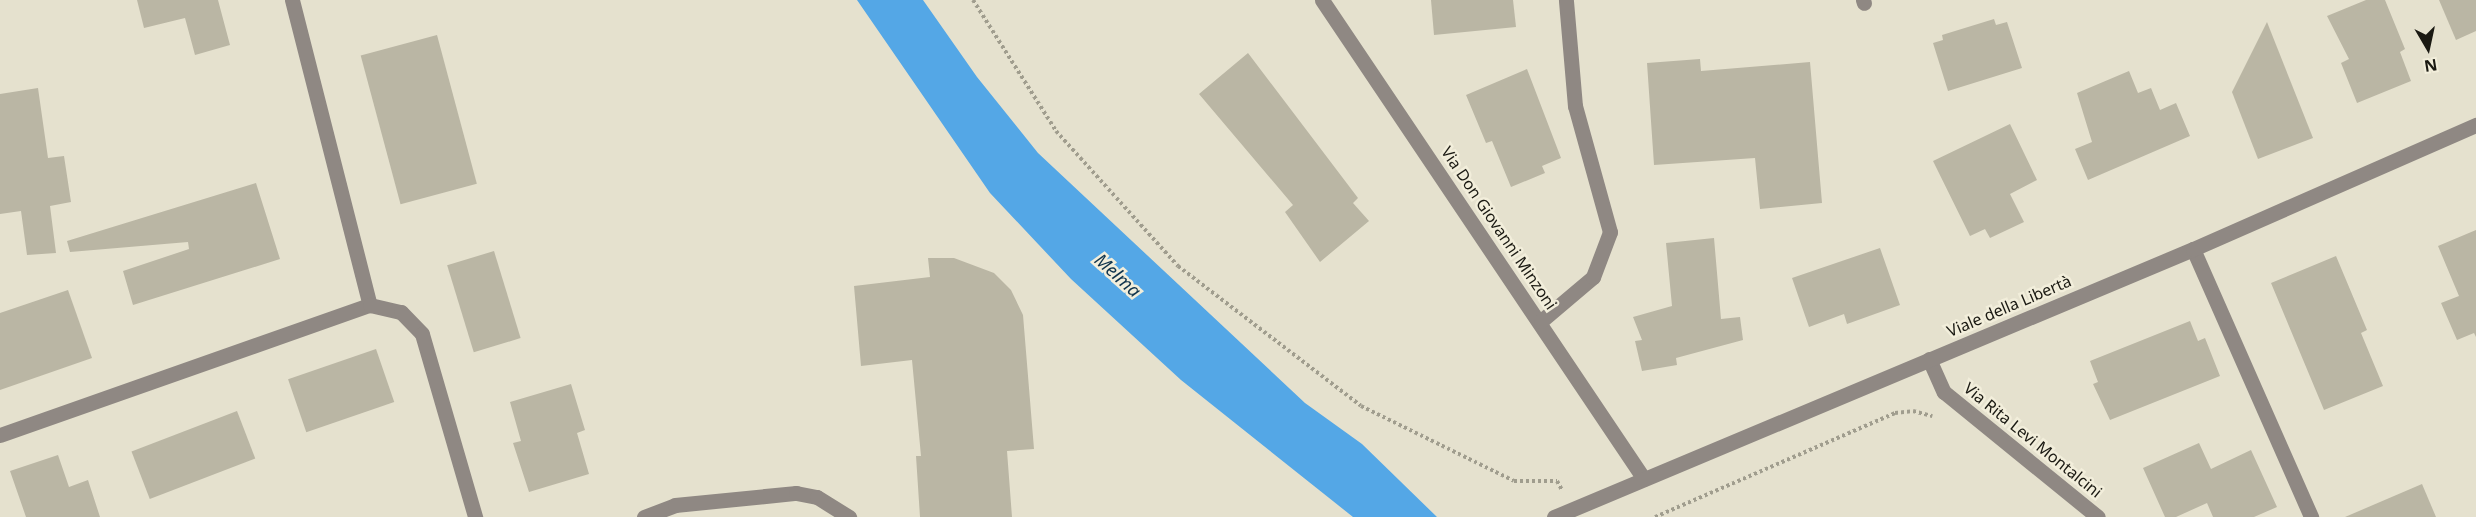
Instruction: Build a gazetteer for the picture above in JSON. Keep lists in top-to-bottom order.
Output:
{
  "streets": {
    "street": ["Via Don Giovanni Minzoni", "Viale della Libertà", "Via Rita Levi Montalcini"]
  },
  "crossings": [
    ["Via Don Giovanni Minzoni", "Viale della Libertà"],
    ["Viale della Libertà", "Via Rita Levi Montalcini"]
  ],
  "water": ["Melma"],
  "north": "bottom"
}
